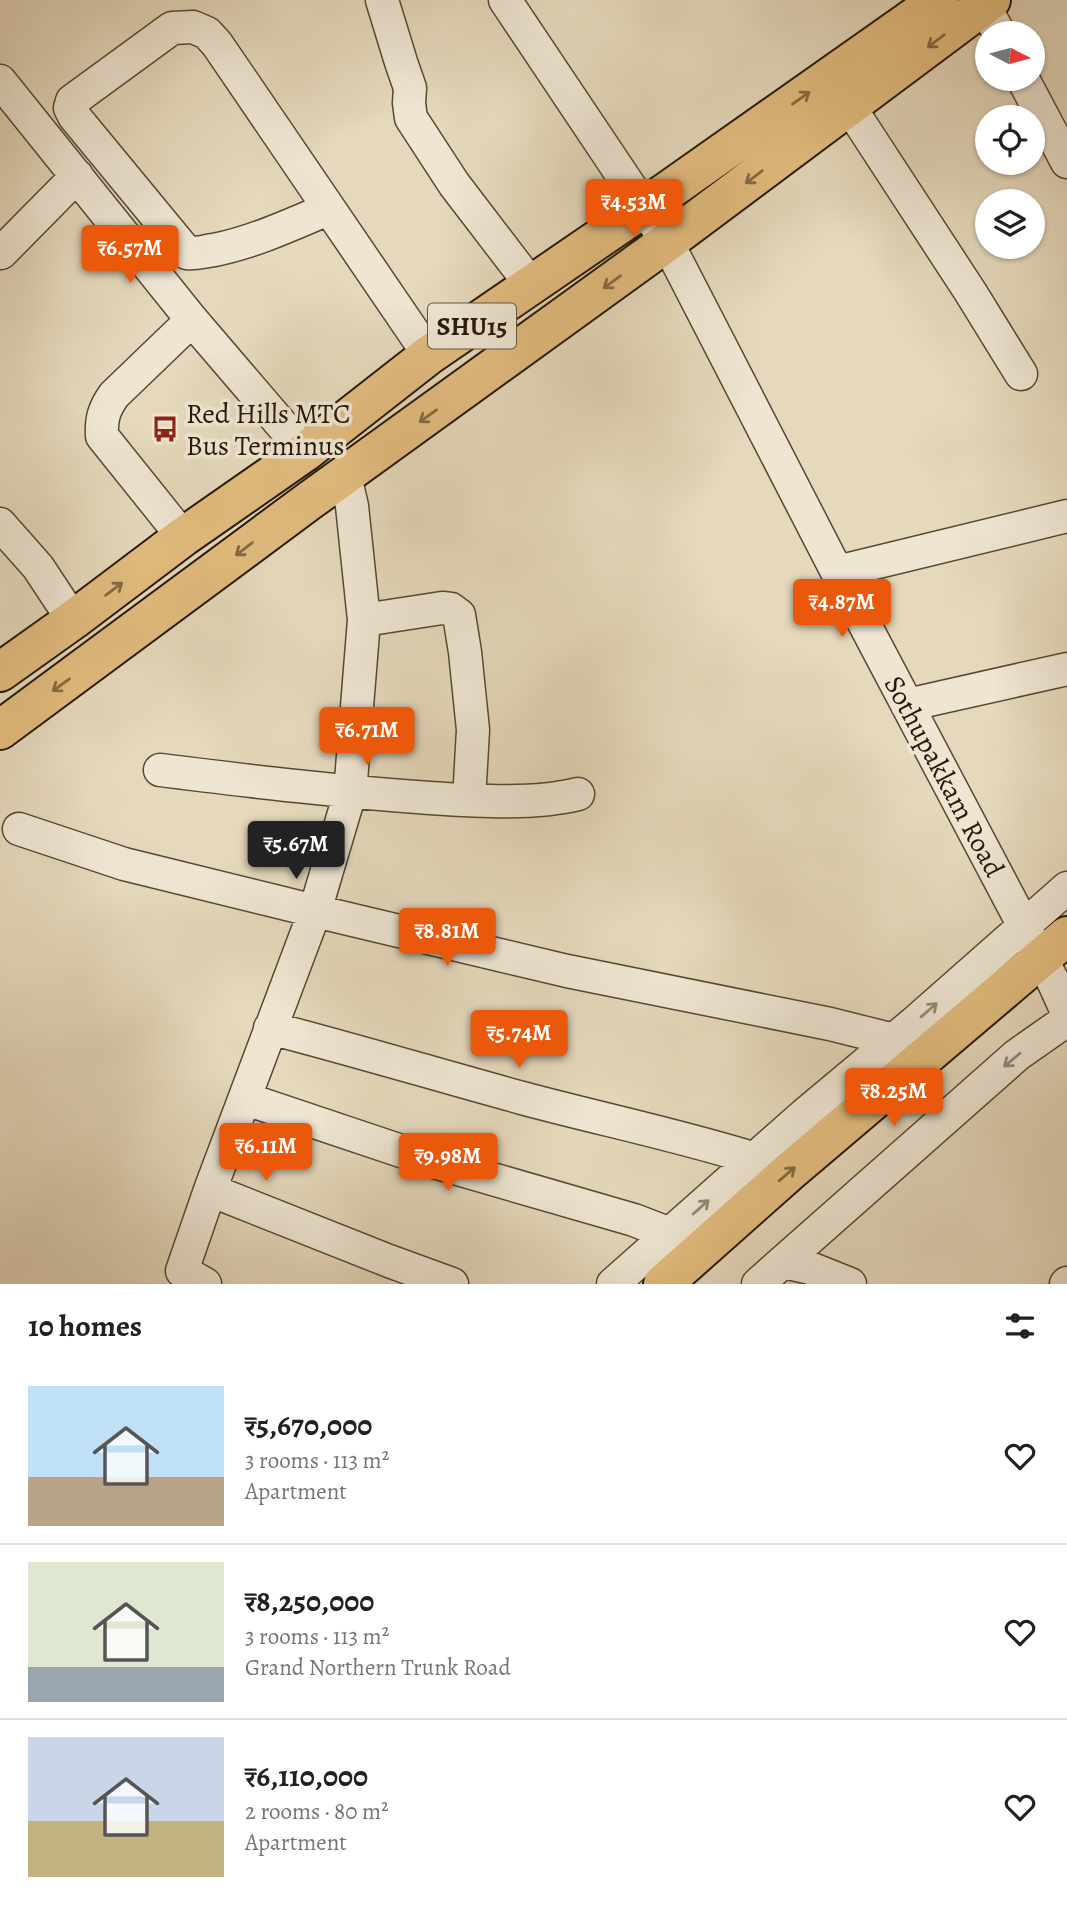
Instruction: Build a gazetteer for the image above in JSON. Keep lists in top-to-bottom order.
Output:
{
  "streets": {
    "main road": ["SHU15"],
    "street": ["Sothupakkam Road"]
  },
  "crossings": [
    ["SHU15", "Sothupakkam Road"]
  ],
  "places": {
    "bus stop": ["Red Hills MTC Bus Terminus"]
  },
  "north": "right",
  "page": {
    "price": [
      "₹4.53M",
      "₹6.57M",
      "₹4.87M",
      "₹6.71M",
      "₹5.67M",
      "₹8.81M",
      "₹5.74M",
      "₹8.25M",
      "₹6.11M",
      "₹9.98M"
    ],
    "heading": "10 homes",
    "list": [
      {
        "name": "₹5,670,000",
        "note": "3 rooms · 113 m² · Apartment"
      },
      {
        "name": "₹8,250,000",
        "note": "3 rooms · 113 m² · Grand Northern Trunk Road"
      },
      {
        "name": "₹6,110,000",
        "note": "2 rooms · 80 m² · Apartment"
      }
    ]
  }
}
